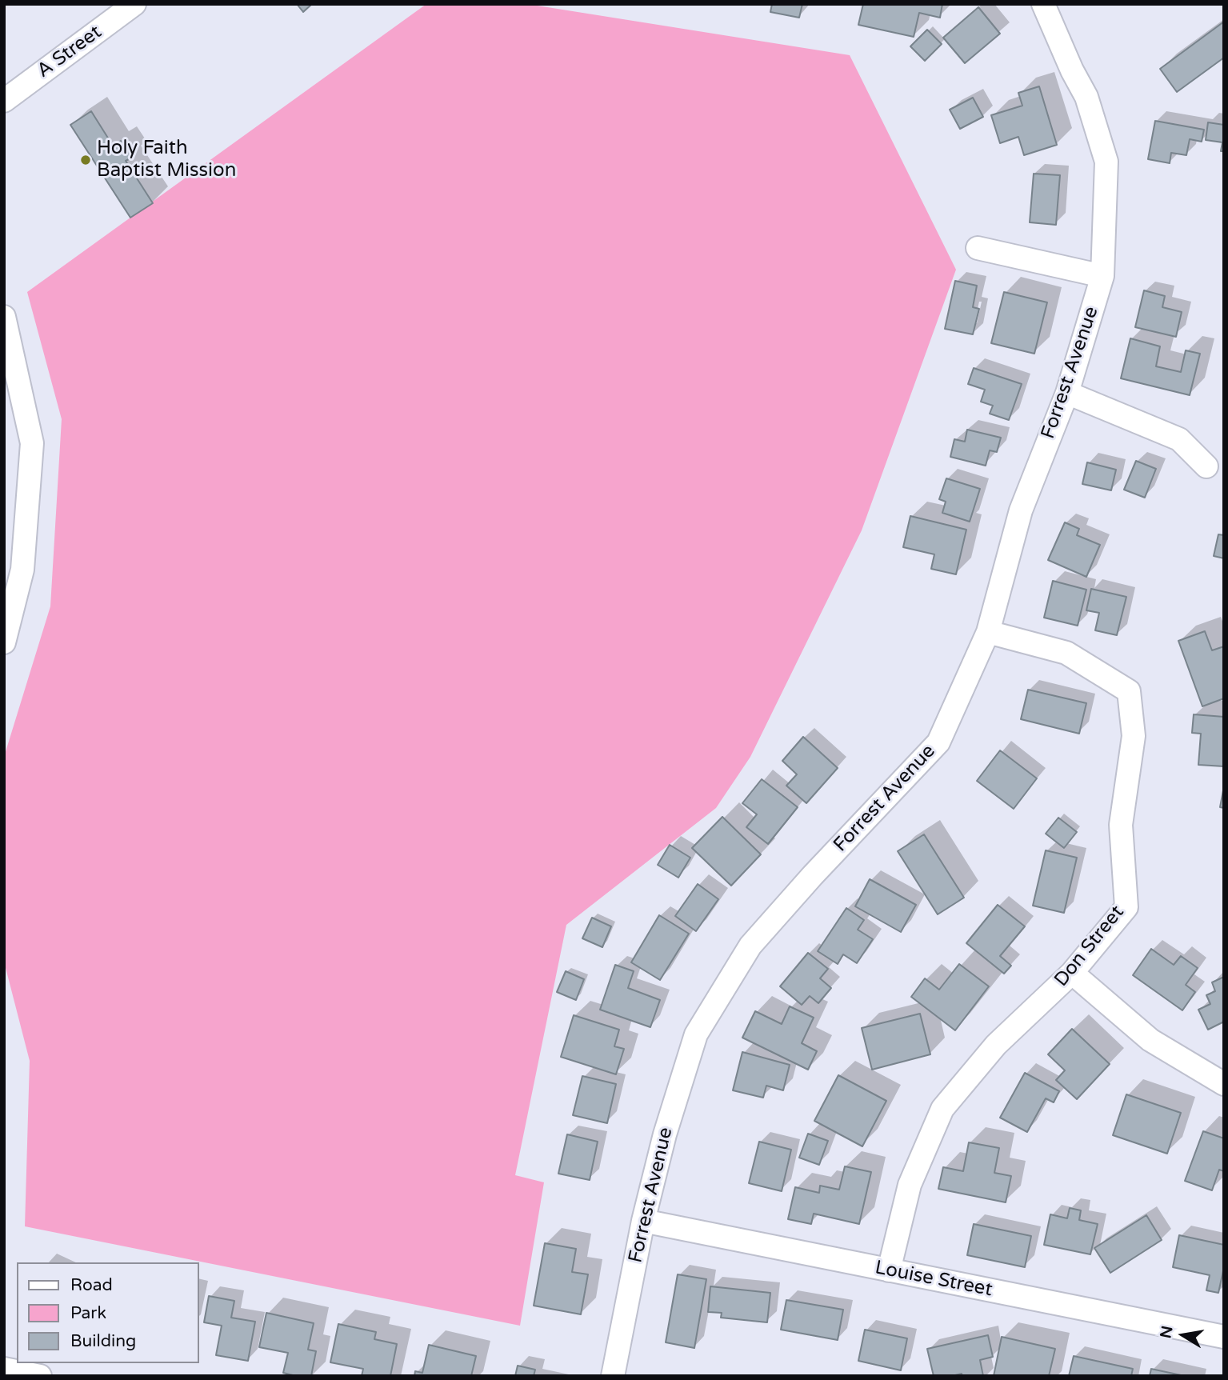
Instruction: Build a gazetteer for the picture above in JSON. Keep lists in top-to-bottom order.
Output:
{
  "streets": {
    "street": [
      "A Street",
      "Forrest Avenue",
      "Don Street",
      "Louise Street"
    ]
  },
  "crossings": [
    ["Forrest Avenue", "Don Street"],
    ["Forrest Avenue", "Louise Street"],
    ["Don Street", "Louise Street"]
  ],
  "places": ["Holy Faith Baptist Mission"],
  "legend": ["Road", "Park", "Building"],
  "north": "left"
}
